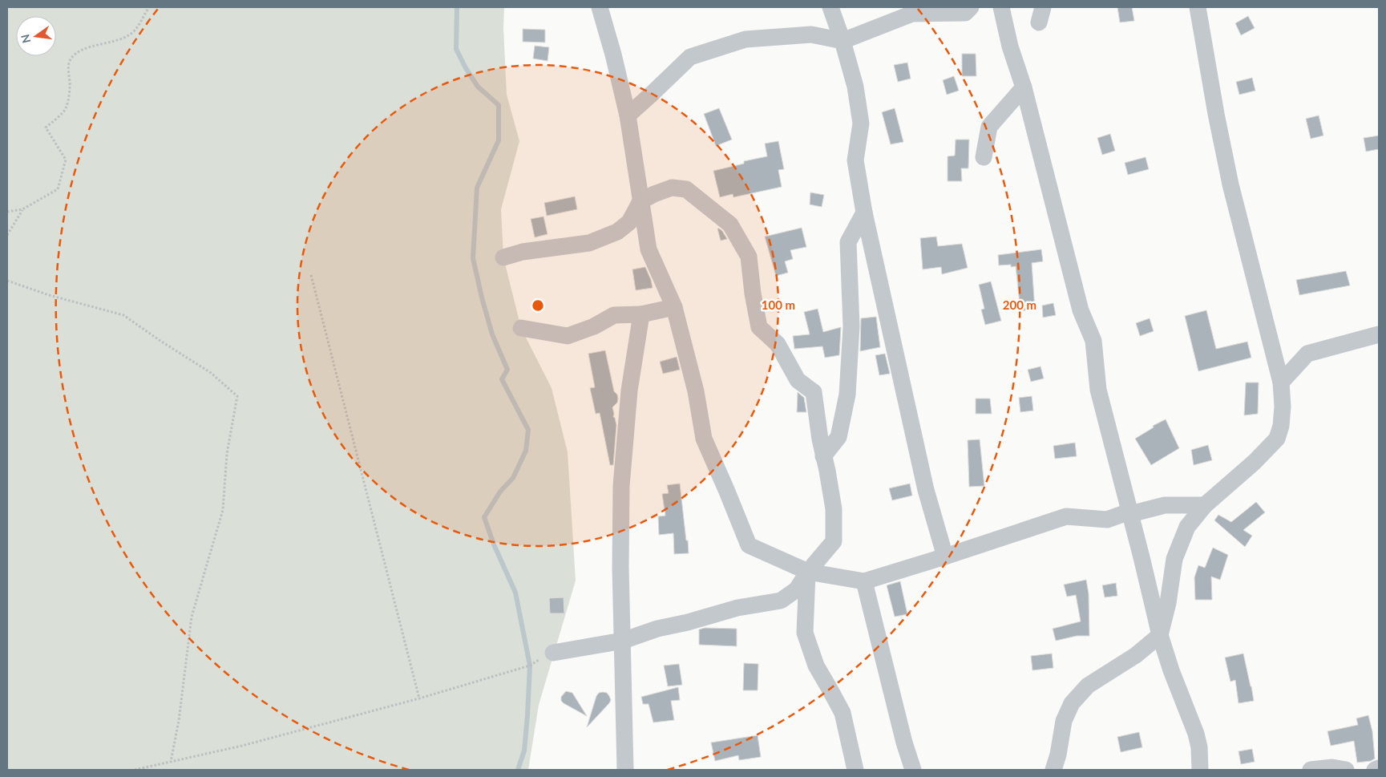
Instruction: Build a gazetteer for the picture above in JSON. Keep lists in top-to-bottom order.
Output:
{
  "north": "left",
  "rings": ["100 m", "200 m"]
}
